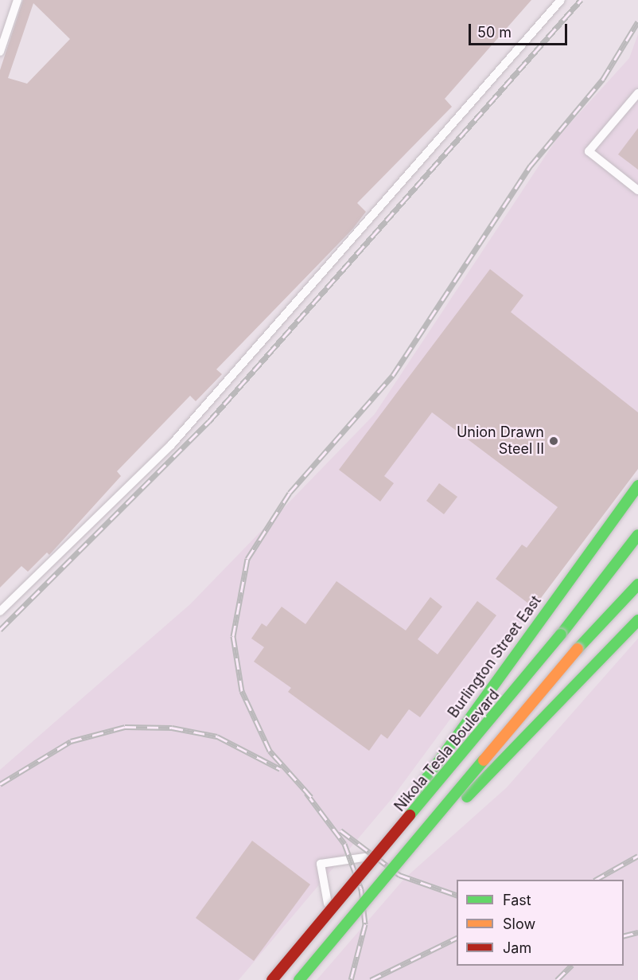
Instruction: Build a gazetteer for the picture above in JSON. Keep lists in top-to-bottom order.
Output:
{
  "streets": {
    "main road": ["Burlington Street East", "Nikola Tesla Boulevard"]
  },
  "crossings": [
    ["Burlington Street East", "Nikola Tesla Boulevard"]
  ],
  "places": ["Union Drawn Steel II"],
  "legend": ["Fast", "Slow", "Jam"],
  "scale_bar": "50 m"
}
